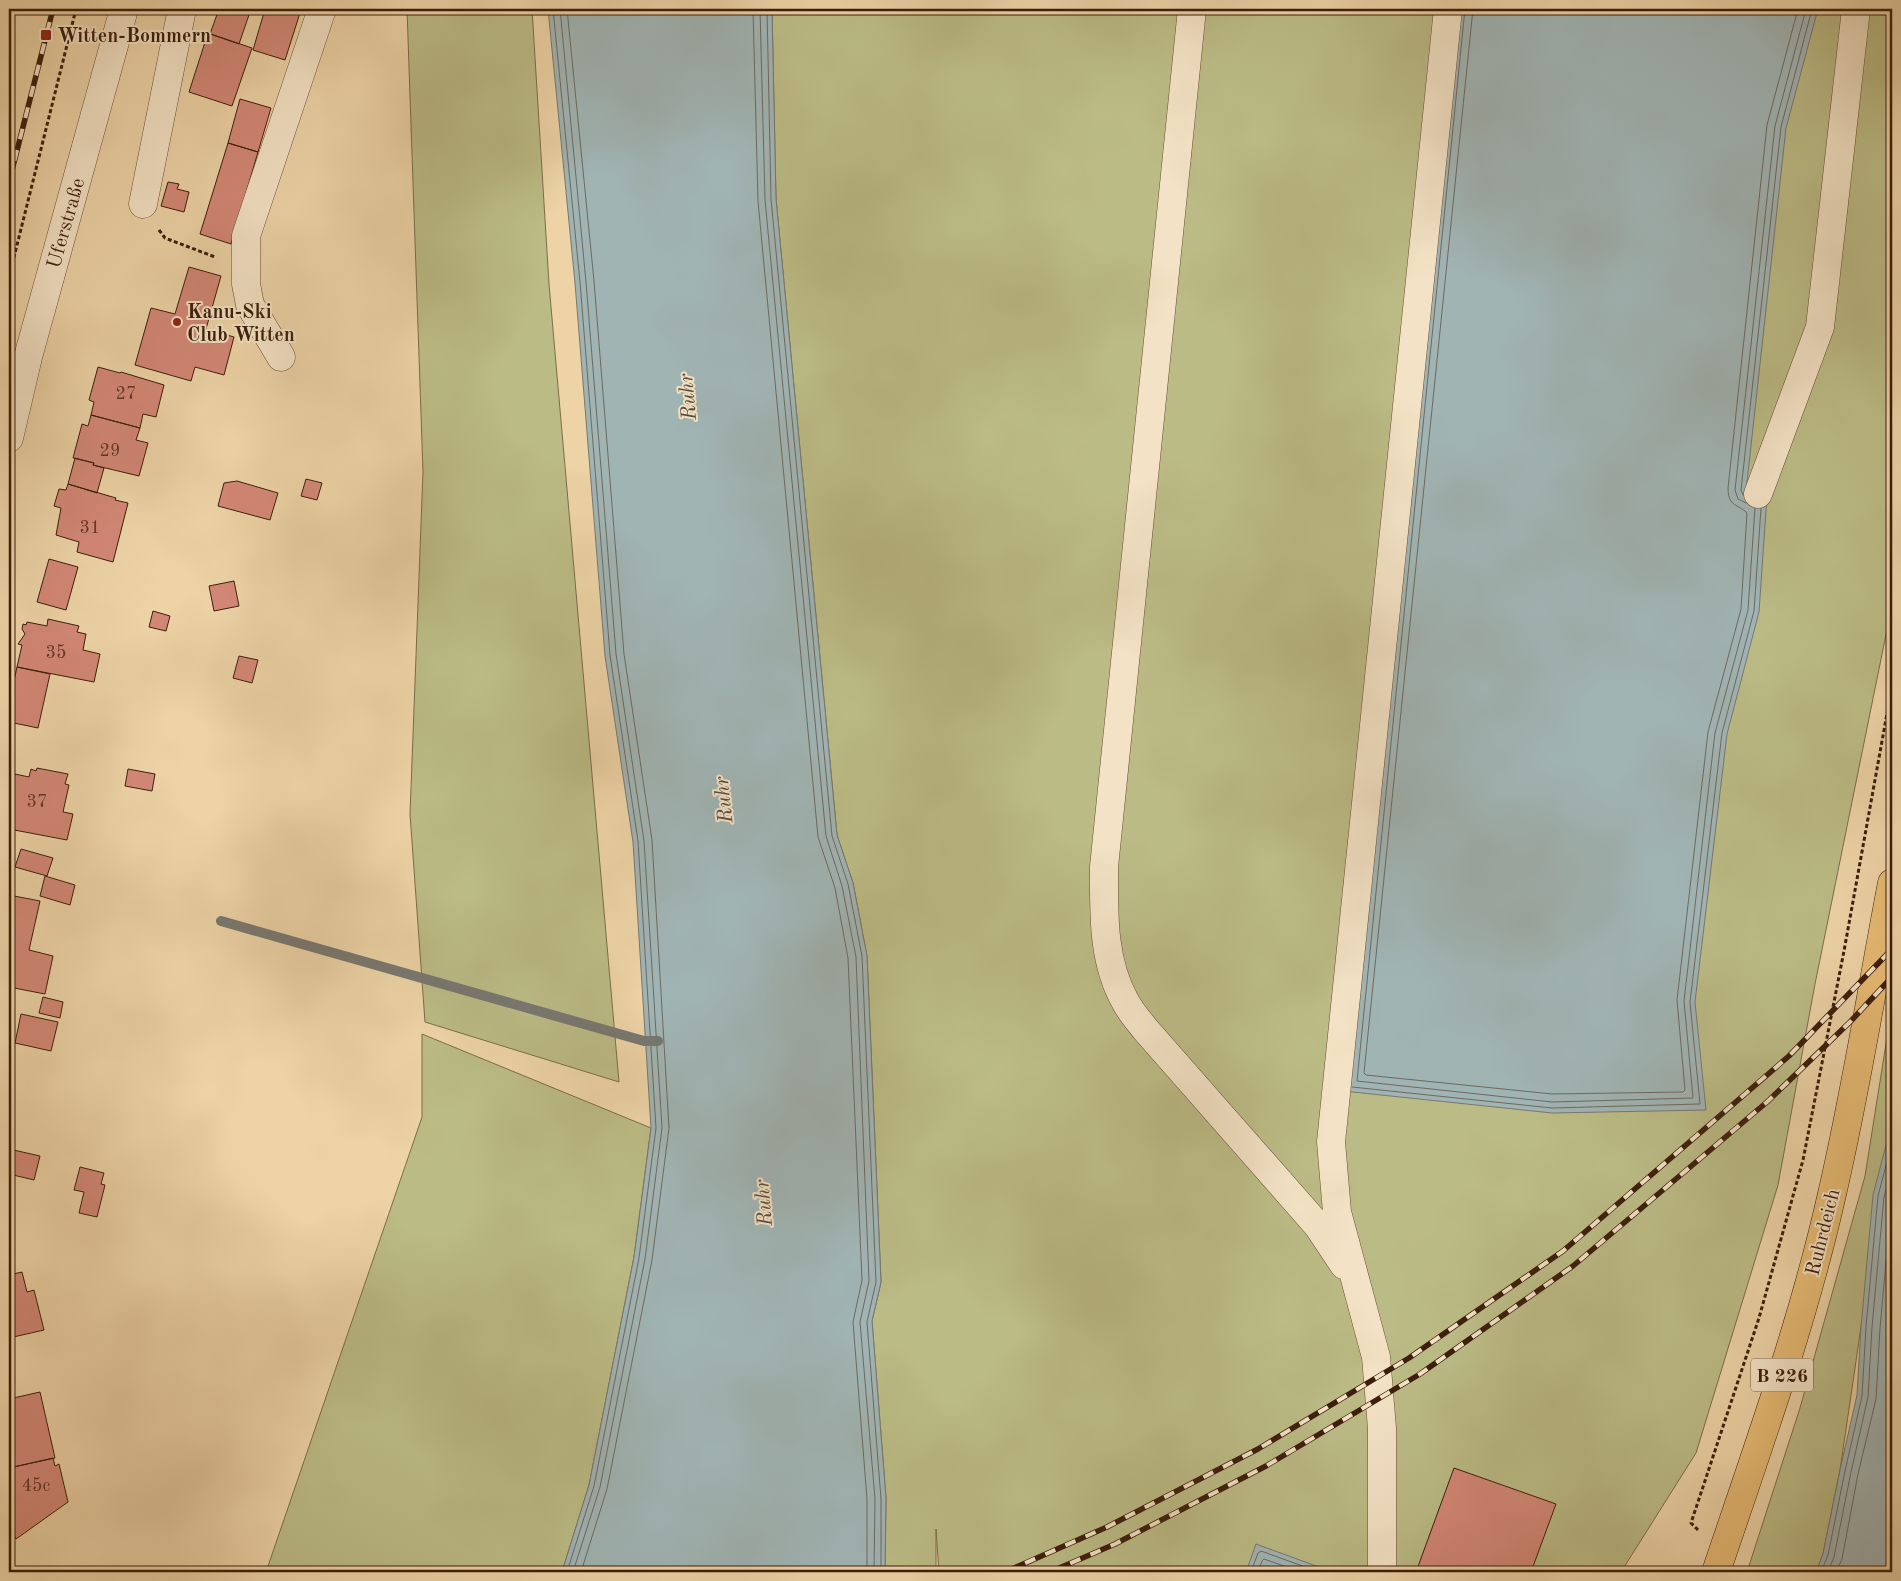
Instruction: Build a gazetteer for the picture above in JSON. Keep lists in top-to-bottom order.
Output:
{
  "streets": {
    "main road": ["Ruhrdeich", "B 226"],
    "street": ["Uferstraße"]
  },
  "water": ["Ruhr"],
  "places": {
    "transit": ["Witten-Bommern"],
    "other": ["Kanu-Ski Club Witten"]
  },
  "house_numbers": [
    "27",
    "29",
    "31",
    "35",
    "37",
    "45c"
  ]
}
